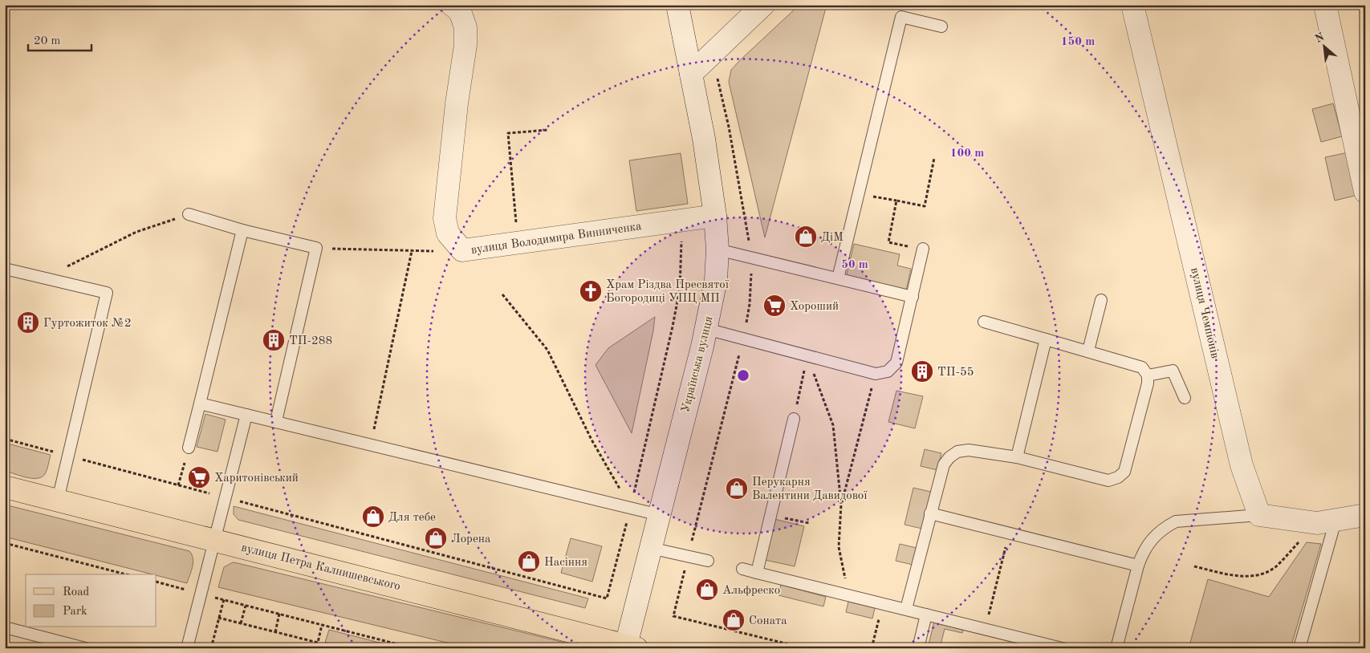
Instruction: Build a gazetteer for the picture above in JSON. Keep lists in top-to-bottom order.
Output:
{
  "streets": {
    "main road": ["вулиця Петра Калнишевського"],
    "street": ["вулиця Володимира Винниченка", "вулиця Чемпіонів", "Українська вулиця"]
  },
  "crossings": [
    ["вулиця Володимира Винниченка", "Українська вулиця"],
    ["Українська вулиця", "вулиця Петра Калнишевського"]
  ],
  "places": {
    "shop": [
      "ДіМ",
      "Перукарня Валентини Давидової",
      "Для тебе",
      "Лорена",
      "Насіння",
      "Альфреско",
      "Соната"
    ],
    "church": ["Храм Різдва Пресвятої Богородиці УПЦ МП"],
    "supermarket": ["Хороший", "Харитонівський"],
    "building": ["Гуртожиток №2", "ТП-288", "ТП-55"]
  },
  "legend": ["Road", "Park"],
  "scale_bar": "20 m",
  "north": "top left",
  "rings": ["150 m", "100 m", "50 m"]
}
